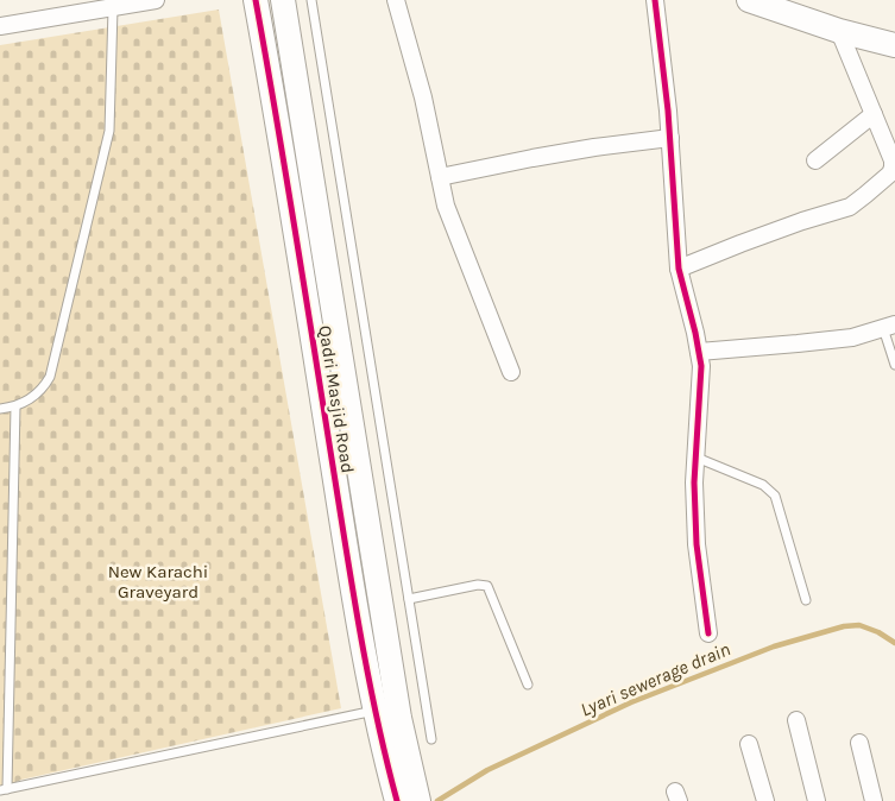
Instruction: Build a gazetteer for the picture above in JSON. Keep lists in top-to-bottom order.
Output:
{
  "streets": {
    "street": ["Qadri Masjid Road"]
  },
  "water": ["Lyari sewerage drain"],
  "parks": ["New Karachi Graveyard"]
}
